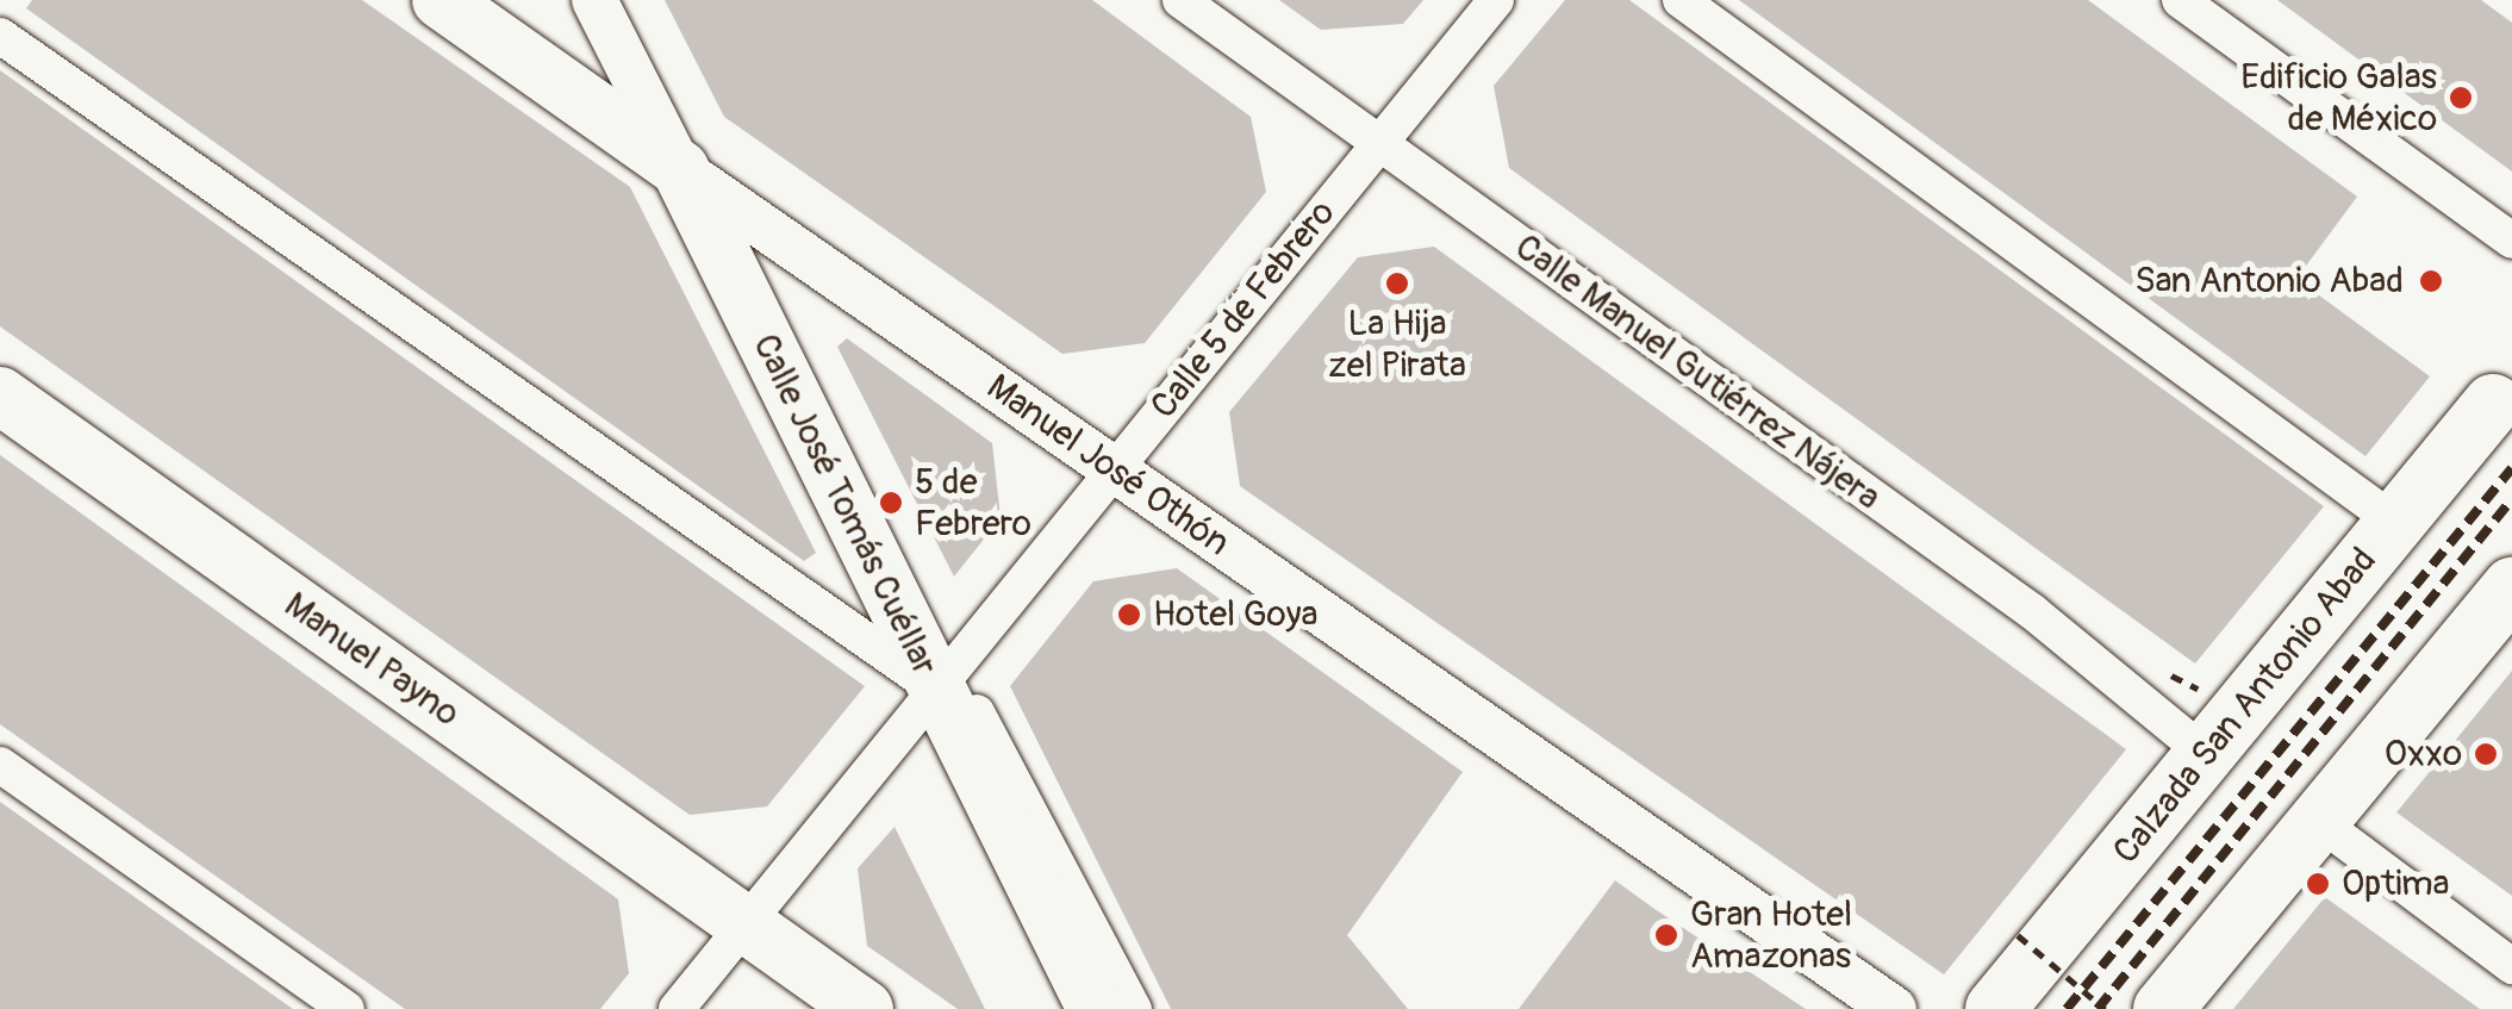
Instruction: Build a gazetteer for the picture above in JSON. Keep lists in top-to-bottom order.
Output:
{
  "streets": {
    "highway": ["Calzada San Antonio Abad"],
    "main road": ["Manuel José Othón", "Calle José Tomás Cuéllar", "Manuel Payno"],
    "street": ["Calle 5 de Febrero", "Calle Manuel Gutiérrez Nájera"]
  },
  "crossings": [
    ["Calle 5 de Febrero", "Calle Manuel Gutiérrez Nájera"],
    ["Calle 5 de Febrero", "Manuel José Othón"],
    ["Calle 5 de Febrero", "Calle José Tomás Cuéllar"],
    ["Calle 5 de Febrero", "Manuel Payno"],
    ["Calle Manuel Gutiérrez Nájera", "Calzada San Antonio Abad"],
    ["Manuel José Othón", "Calle José Tomás Cuéllar"]
  ],
  "places": [
    "Edificio Galas de México",
    "San Antonio Abad",
    "La Hija zel Pirata",
    "5 de Febrero",
    "Hotel Goya",
    "Oxxo",
    "Optima",
    "Gran Hotel Amazonas"
  ]
}
